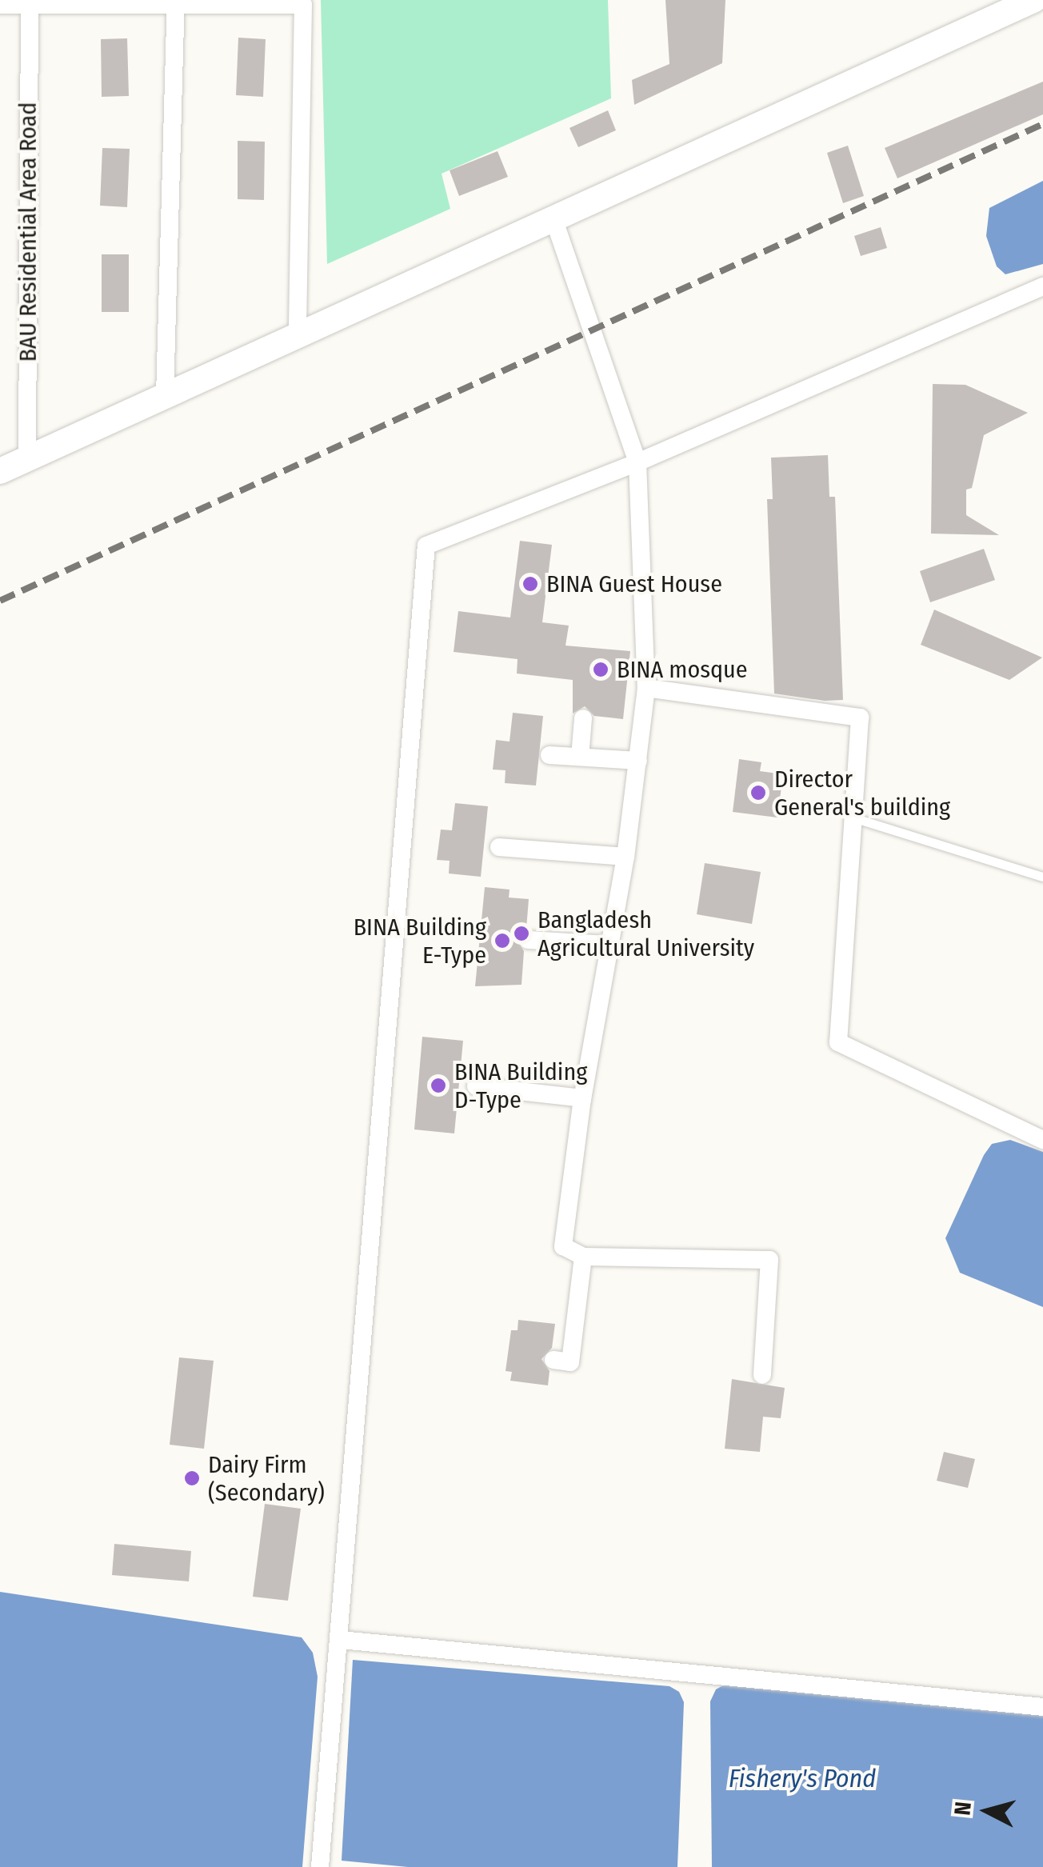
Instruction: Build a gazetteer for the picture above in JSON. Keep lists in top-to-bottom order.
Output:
{
  "streets": {
    "street": ["BAU Residential Area Road"]
  },
  "water": ["Fishery's Pond"],
  "places": [
    "BINA Guest House",
    "BINA mosque",
    "Director General's building",
    "Bangladesh Agricultural University",
    "BINA Building E-Type",
    "BINA Building D-Type",
    "Dairy Firm (Secondary)"
  ],
  "north": "left"
}
